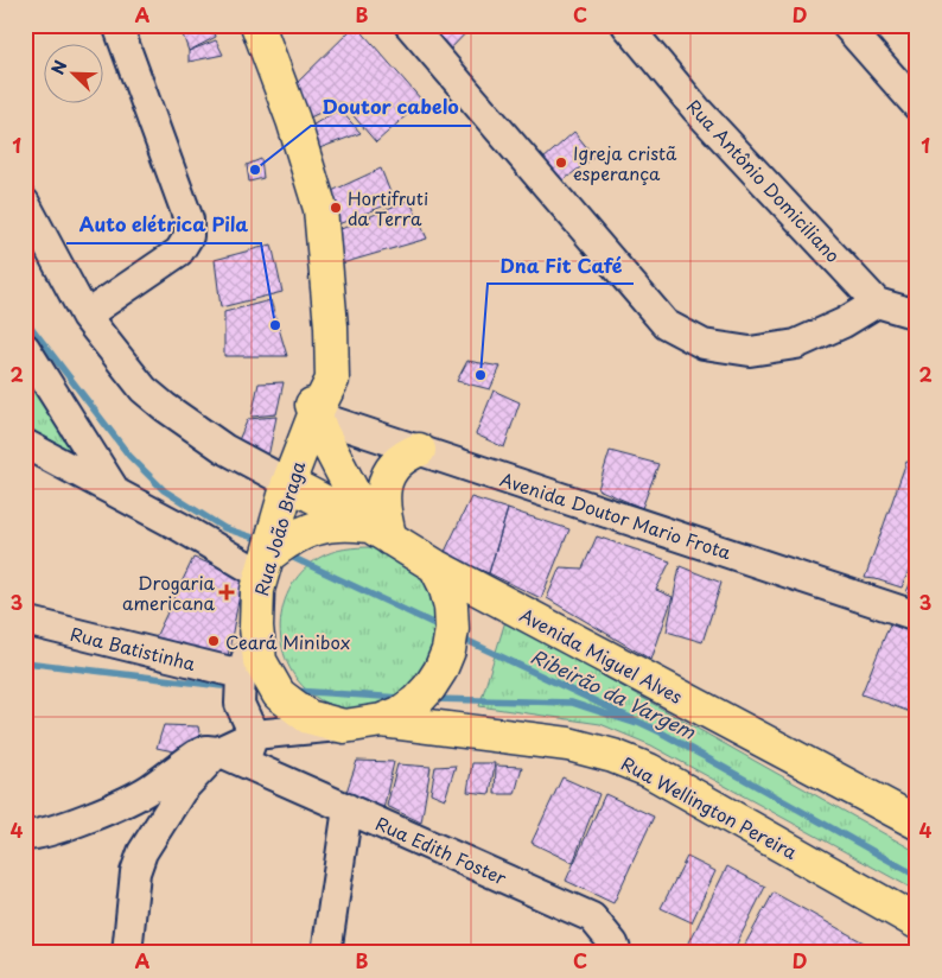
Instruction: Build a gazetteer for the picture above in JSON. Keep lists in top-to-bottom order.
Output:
{
  "streets": {
    "main road": ["Rua João Braga", "Avenida Miguel Alves", "Rua Wellington Pereira"],
    "street": [
      "Rua Antônio Domiciliano",
      "Avenida Doutor Mario Frota",
      "Rua Batistinha",
      "Rua Edith Foster"
    ]
  },
  "crossings": [
    ["Avenida Doutor Mario Frota", "Rua João Braga"],
    ["Rua João Braga", "Avenida Miguel Alves"],
    ["Rua João Braga", "Rua Wellington Pereira"],
    ["Avenida Miguel Alves", "Rua Wellington Pereira"]
  ],
  "water": ["Ribeirão da Vargem"],
  "places": {
    "other": [
      "Igreja cristã esperança",
      "Doutor cabelo",
      "Hortifruti da Terra",
      "Auto elétrica Pila",
      "Dna Fit Café",
      "Ceará Minibox"
    ],
    "health": ["Drogaria americana"]
  },
  "north": "top left",
  "grid": {
    "columns": [
      "A",
      "B",
      "C",
      "D"
    ],
    "rows": [
      "1",
      "2",
      "3",
      "4"
    ]
  }
}
